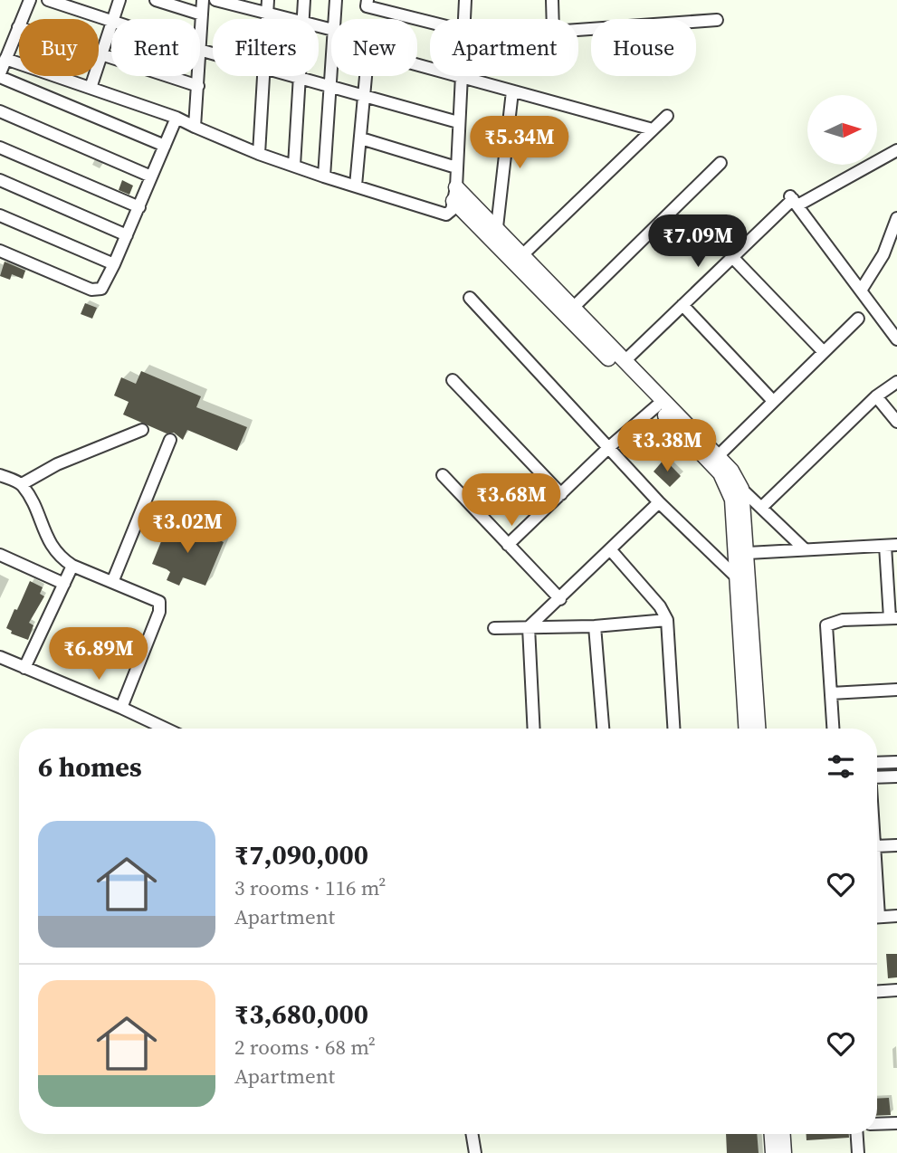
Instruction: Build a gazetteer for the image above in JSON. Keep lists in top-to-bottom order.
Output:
{
  "north": "right",
  "page": {
    "chip": [
      "Buy",
      "Rent",
      "Filters",
      "New",
      "Apartment",
      "House"
    ],
    "price": [
      "₹5.34M",
      "₹7.09M",
      "₹3.38M",
      "₹3.68M",
      "₹3.02M",
      "₹6.89M"
    ],
    "heading": "6 homes",
    "list": [
      {
        "name": "₹7,090,000",
        "note": "3 rooms · 116 m² · Apartment"
      },
      {
        "name": "₹3,680,000",
        "note": "2 rooms · 68 m² · Apartment"
      }
    ]
  }
}
